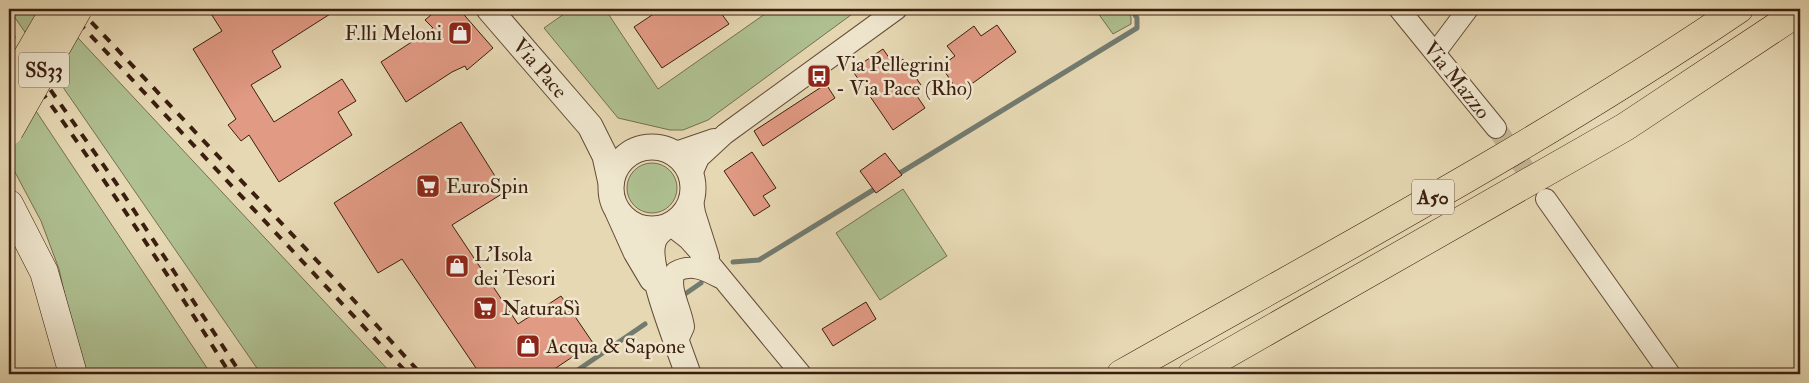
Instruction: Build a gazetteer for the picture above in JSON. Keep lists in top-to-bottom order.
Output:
{
  "streets": {
    "highway": ["SS33", "A50"],
    "street": ["Via Pace", "Via Mazzo"]
  },
  "places": {
    "shop": ["F.lli Meloni", "L'Isola dei Tesori", "Acqua & Sapone"],
    "bus stop": ["Via Pellegrini - Via Pace (Rho)"],
    "supermarket": ["EuroSpin", "NaturaSì"]
  }
}
